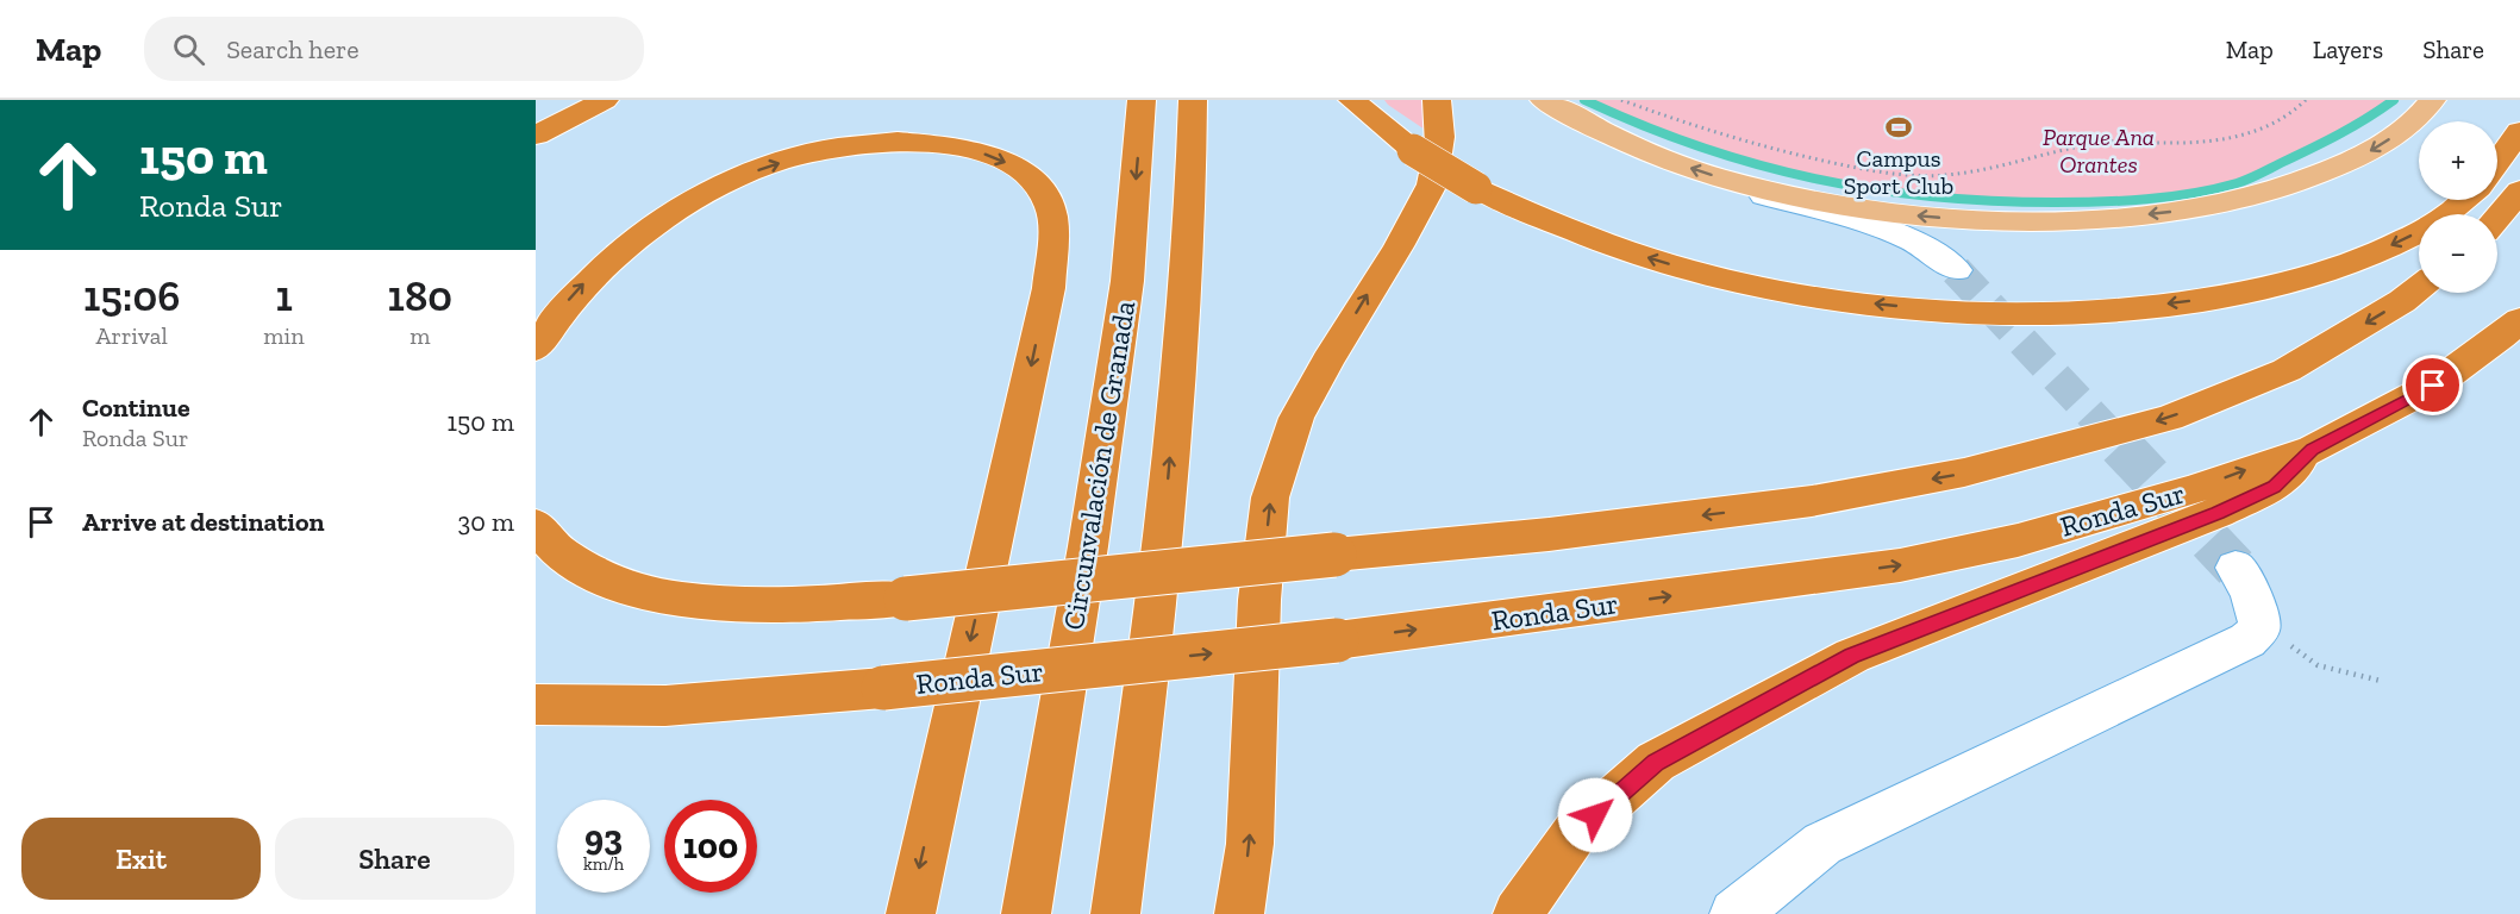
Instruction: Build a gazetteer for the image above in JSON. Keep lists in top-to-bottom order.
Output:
{
  "streets": {
    "highway": ["Circunvalación de Granada", "Ronda Sur"]
  },
  "parks": ["Parque Ana Orantes"],
  "places": {
    "sports": ["Campus Sport Club"]
  },
  "page": {
    "header": "Map",
    "search": "Search here",
    "nav": ["Map", "Layers", "Share"],
    "turn": ["150 m", "Ronda Sur"],
    "map_buttons": ["+", "−"],
    "eta": [
      "15:06",
      "Arrival",
      "1",
      "min",
      "180",
      "m"
    ],
    "list": [
      {
        "name": "Continue",
        "note": "Ronda Sur",
        "value": "150 m"
      },
      {
        "name": "Arrive at destination",
        "value": "30 m"
      }
    ],
    "speed": "93 km/h",
    "limit": "100",
    "buttons": ["Exit", "Share"]
  }
}
